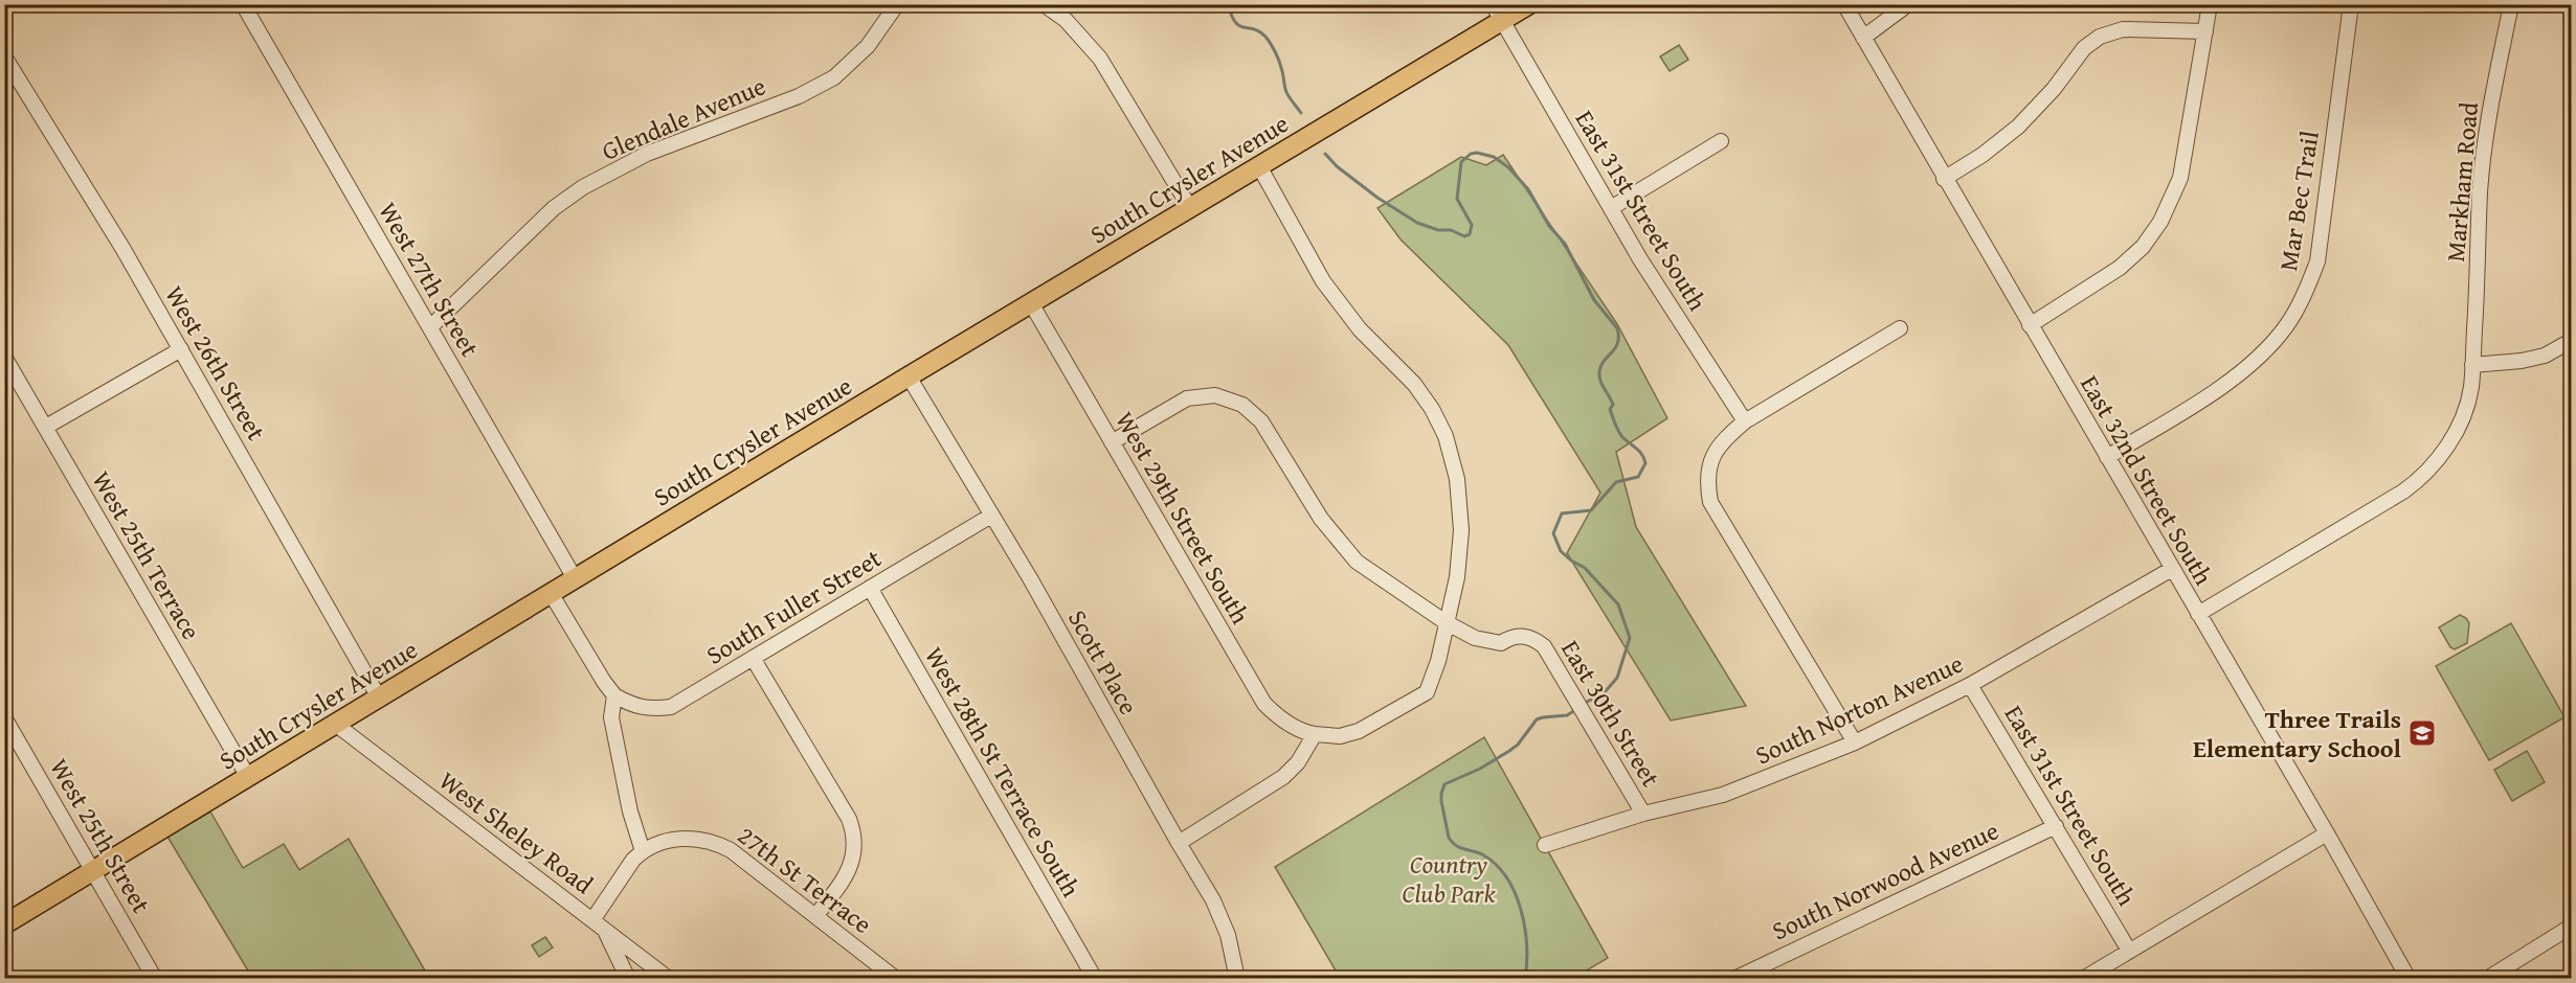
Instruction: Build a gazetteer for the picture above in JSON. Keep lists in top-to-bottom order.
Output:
{
  "streets": {
    "main road": ["South Crysler Avenue"],
    "street": [
      "Glendale Avenue",
      "Markham Road",
      "Mar Bec Trail",
      "East 31st Street South",
      "West 27th Street",
      "West 26th Street",
      "East 32nd Street South",
      "West 29th Street South",
      "West 25th Terrace",
      "South Fuller Street",
      "Scott Place",
      "South Norton Avenue",
      "East 30th Street",
      "West 28th St Terrace South",
      "West Sheley Road",
      "West 25th Street",
      "27th St Terrace",
      "South Norwood Avenue"
    ]
  },
  "crossings": [
    ["Glendale Avenue", "West 27th Street"],
    ["South Crysler Avenue", "East 31st Street South"],
    ["South Crysler Avenue", "West 27th Street"],
    ["South Crysler Avenue", "West 26th Street"],
    ["South Crysler Avenue", "West 29th Street South"],
    ["South Crysler Avenue", "West 25th Terrace"],
    ["South Crysler Avenue", "Scott Place"],
    ["South Crysler Avenue", "West Sheley Road"],
    ["South Crysler Avenue", "West 25th Street"],
    ["Mar Bec Trail", "East 32nd Street South"],
    ["East 31st Street South", "South Norton Avenue"],
    ["East 31st Street South", "South Norwood Avenue"],
    ["East 32nd Street South", "South Norton Avenue"],
    ["South Fuller Street", "Scott Place"],
    ["South Fuller Street", "West 28th St Terrace South"],
    ["South Norton Avenue", "East 30th Street"]
  ],
  "parks": ["Country Club Park"],
  "places": {
    "school or university": ["Three Trails Elementary School"]
  }
}
